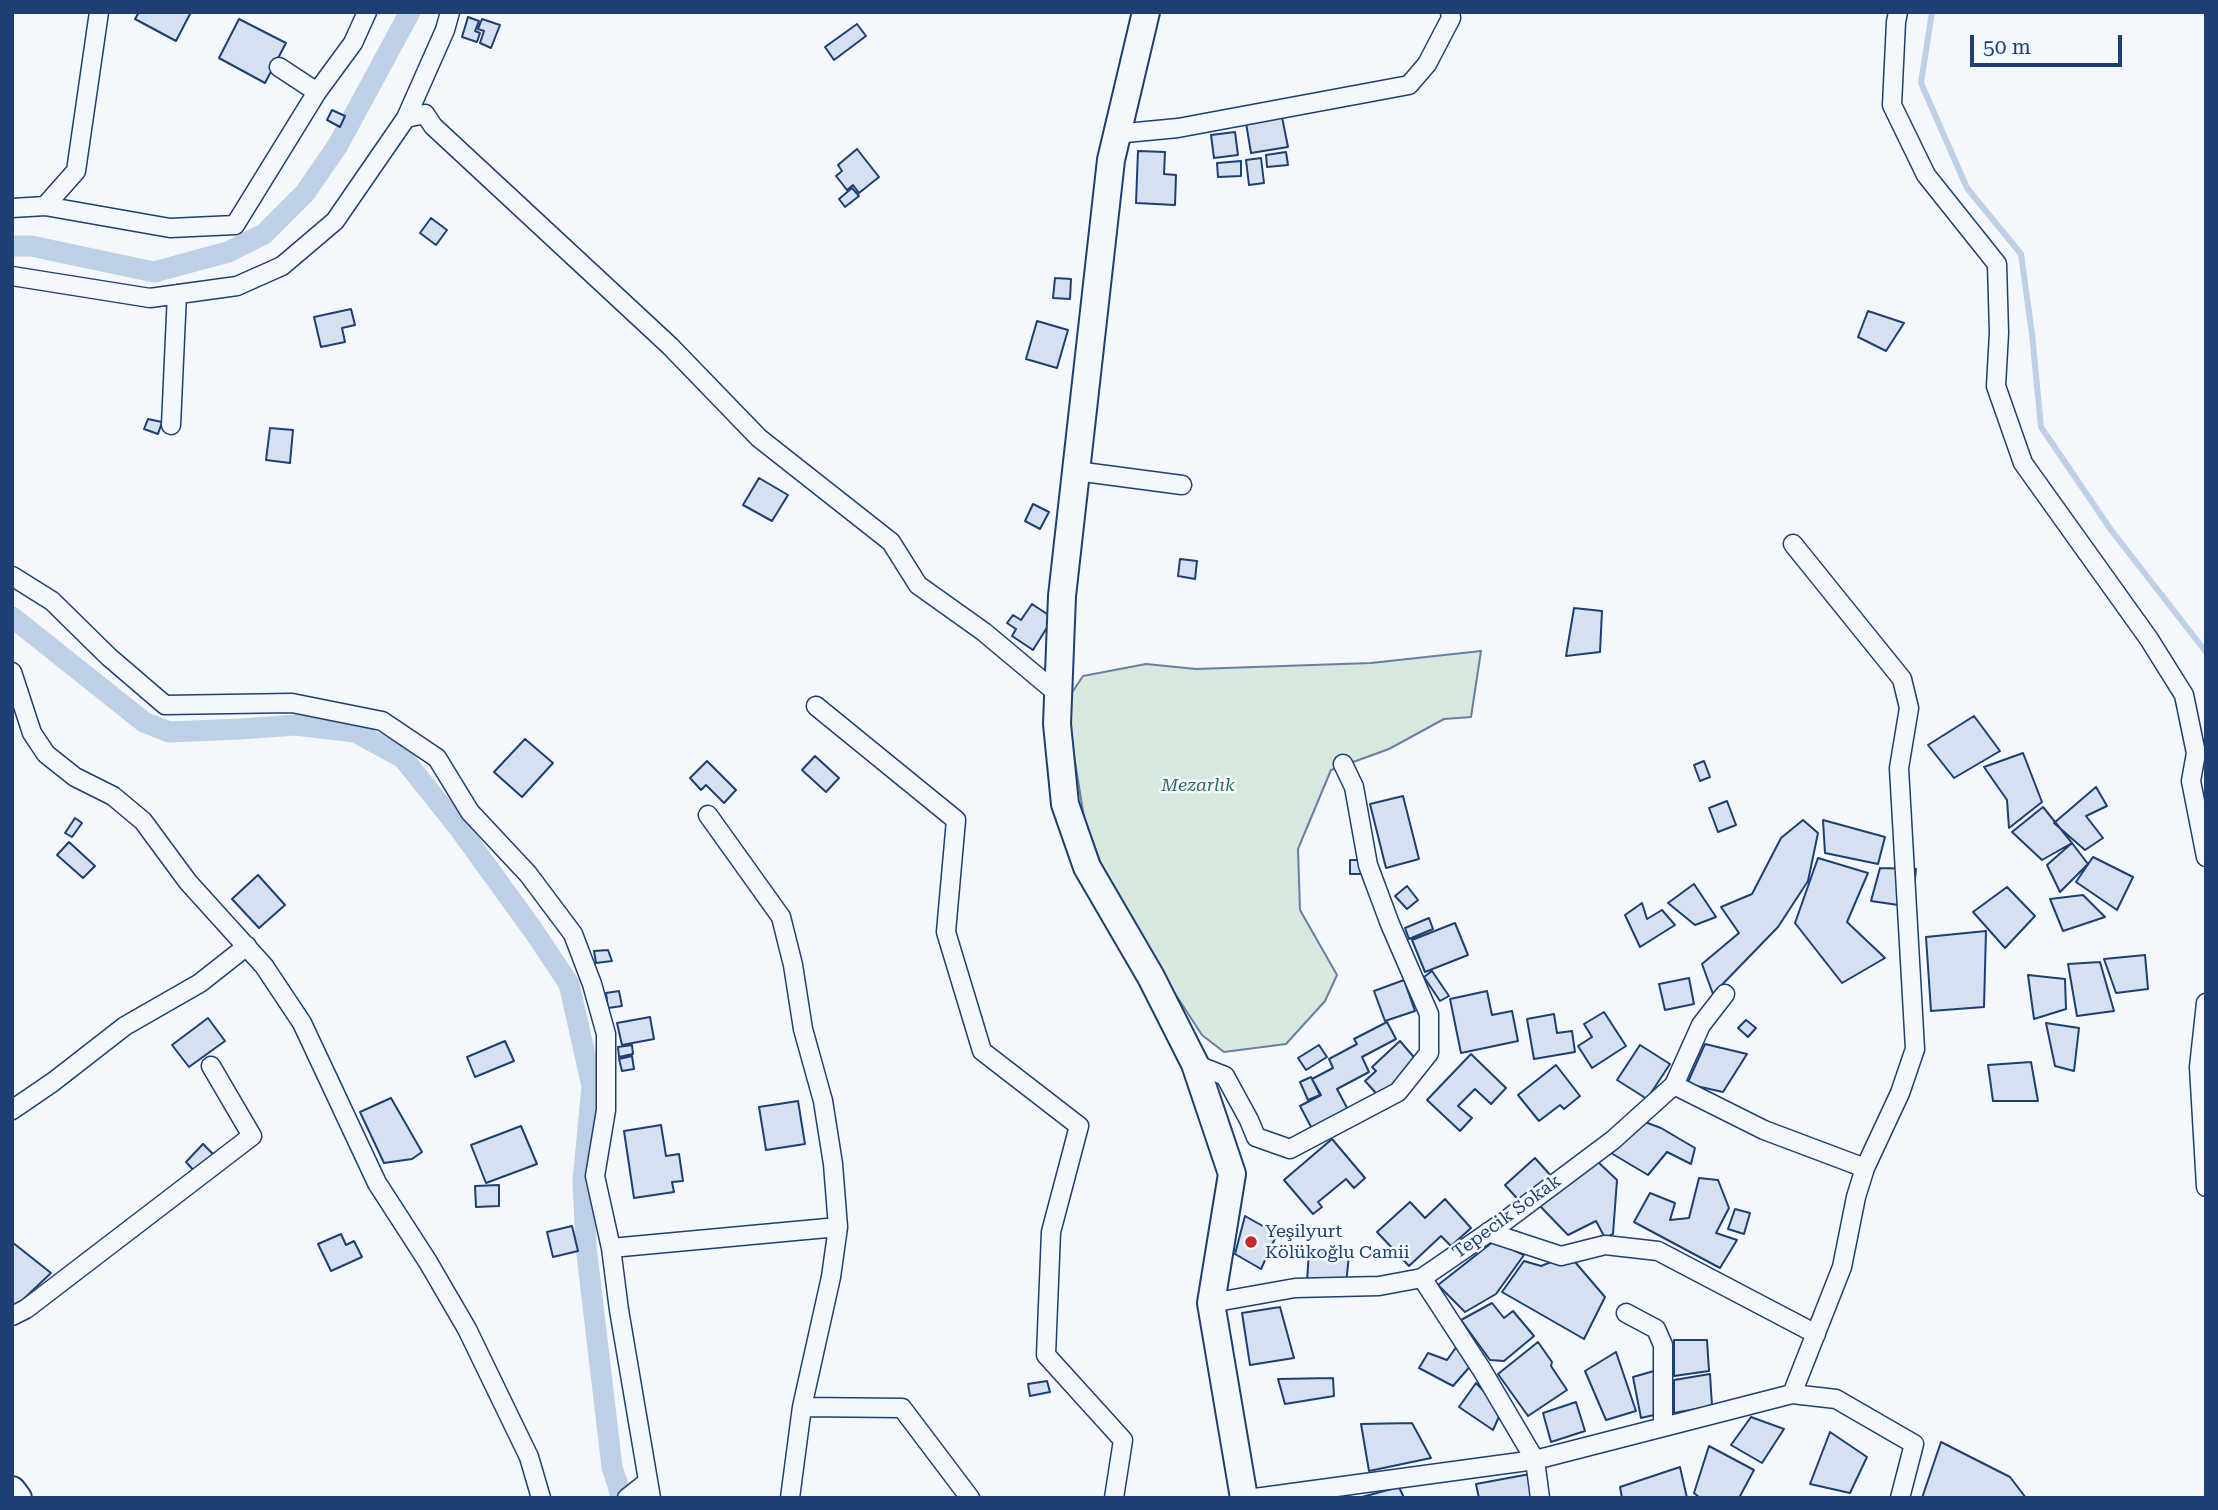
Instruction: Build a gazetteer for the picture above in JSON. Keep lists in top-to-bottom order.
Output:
{
  "streets": {
    "street": ["Tepecik Sokak"]
  },
  "parks": ["Mezarlık"],
  "places": ["Yeşilyurt Kölükoğlu Camii"],
  "scale_bar": "50 m"
}
